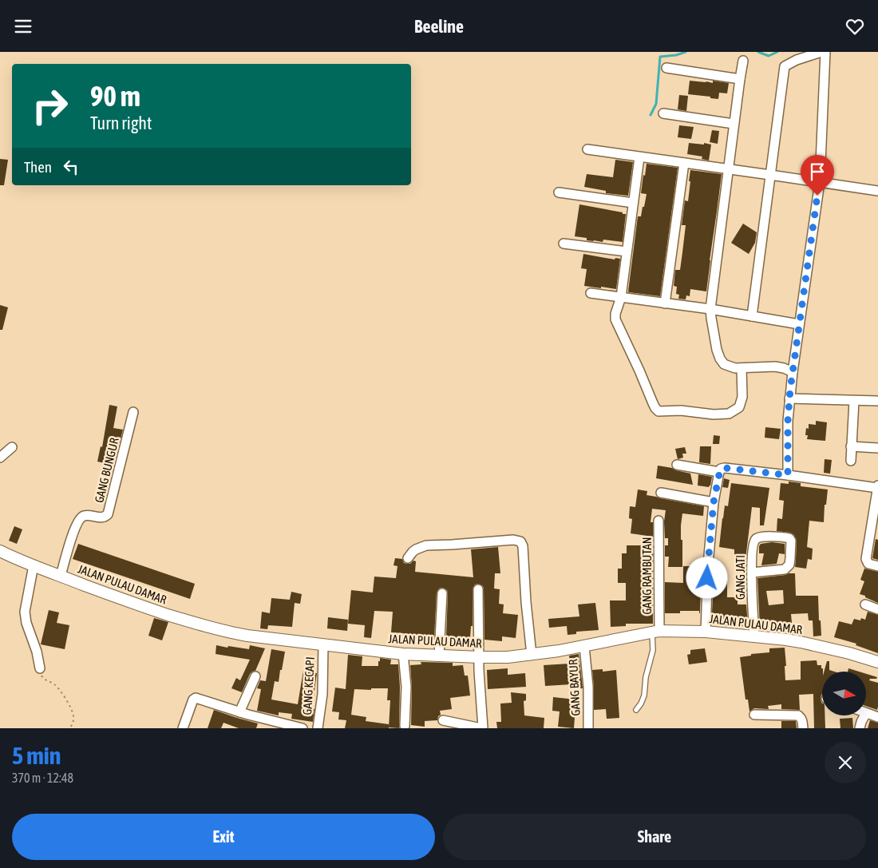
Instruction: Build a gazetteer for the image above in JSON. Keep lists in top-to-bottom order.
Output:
{
  "streets": {
    "street": [
      "GANG BUNGUR",
      "GANG RAMBUTAN",
      "GANG JATI",
      "JALAN PULAU DAMAR",
      "GANG KECAPI",
      "GANG BAYUR"
    ]
  },
  "crossings": [
    ["GANG BUNGUR", "JALAN PULAU DAMAR"],
    ["GANG RAMBUTAN", "JALAN PULAU DAMAR"],
    ["GANG JATI", "JALAN PULAU DAMAR"],
    ["JALAN PULAU DAMAR", "GANG KECAPI"],
    ["JALAN PULAU DAMAR", "GANG BAYUR"]
  ],
  "north": "right",
  "page": {
    "header": "Beeline",
    "turn": ["90 m", "Turn right"],
    "then": "Then",
    "heading": ["5 min", "370 m · 12:48"],
    "buttons": ["Exit", "Share"]
  }
}
